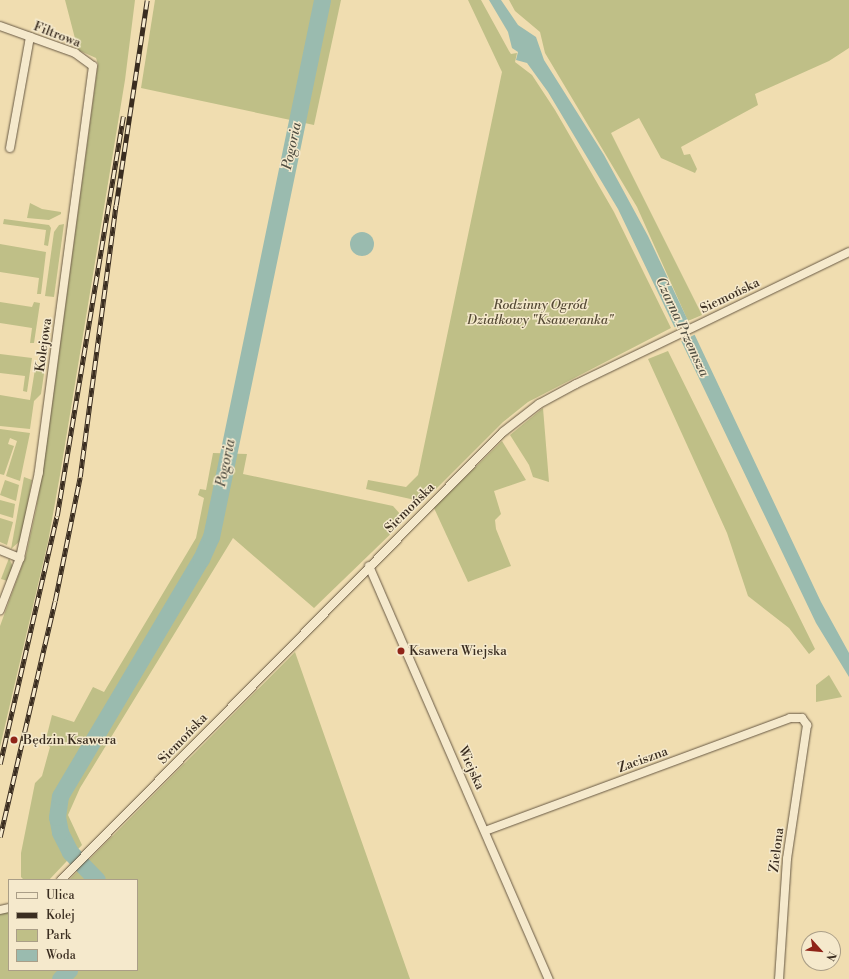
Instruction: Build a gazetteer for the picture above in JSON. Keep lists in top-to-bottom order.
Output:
{
  "streets": {
    "street": [
      "Filtrowa",
      "Siemońska",
      "Kolejowa",
      "Zaciszna",
      "Wiejska",
      "Zielona"
    ]
  },
  "crossings": [
    ["Filtrowa", "Kolejowa"],
    ["Siemońska", "Wiejska"],
    ["Zaciszna", "Wiejska"],
    ["Zaciszna", "Zielona"]
  ],
  "water": ["Pogoria", "Czarna Przemsza"],
  "parks": ["Rodzinny Ogród Działkowy \"Ksaweranka\""],
  "places": ["Ksawera Wiejska", "Będzin Ksawera"],
  "legend": [
    "Ulica",
    "Kolej",
    "Park",
    "Woda"
  ],
  "north": "bottom right"
}
